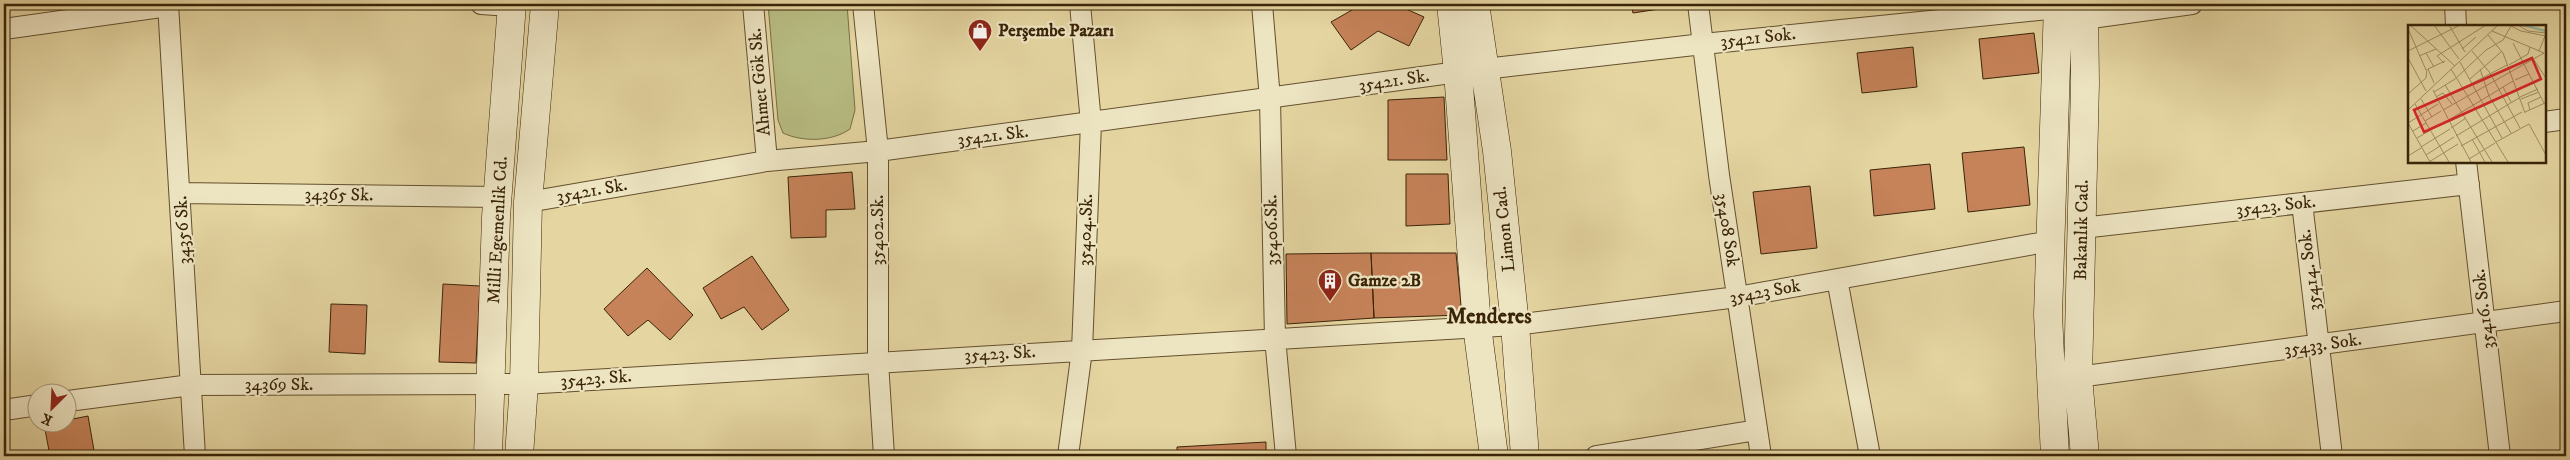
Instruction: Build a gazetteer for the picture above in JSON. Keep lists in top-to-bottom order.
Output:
{
  "streets": {
    "street": [
      "35421 Sok.",
      "35421. Sk.",
      "Ahmet Gök Sk.",
      "34365 Sk.",
      "35423. Sok.",
      "Limon Cad.",
      "34356 Sk.",
      "Milli Egemenlik Cd.",
      "35402.Sk.",
      "35404.Sk.",
      "35406.Sk.",
      "35408 Sok",
      "Bakanlık Cad.",
      "35414. Sok.",
      "35423 Sok",
      "35416. Sok.",
      "35433. Sok.",
      "35423. Sk.",
      "34369 Sk."
    ]
  },
  "crossings": [
    ["35421 Sok.", "35421. Sk."],
    ["35421 Sok.", "Limon Cad."],
    ["35421 Sok.", "35408 Sok"],
    ["35421 Sok.", "Bakanlık Cad."],
    ["35421. Sk.", "Ahmet Gök Sk."],
    ["35421. Sk.", "Limon Cad."],
    ["35421. Sk.", "35402.Sk."],
    ["35421. Sk.", "35404.Sk."],
    ["35421. Sk.", "35406.Sk."],
    ["34365 Sk.", "34356 Sk."],
    ["34365 Sk.", "Milli Egemenlik Cd."],
    ["35423. Sok.", "Bakanlık Cad."],
    ["35423. Sok.", "35414. Sok."],
    ["35423. Sok.", "35416. Sok."],
    ["Limon Cad.", "35423 Sok"],
    ["Limon Cad.", "35423. Sk."],
    ["34356 Sk.", "34369 Sk."],
    ["Milli Egemenlik Cd.", "35423. Sk."],
    ["Milli Egemenlik Cd.", "34369 Sk."],
    ["35402.Sk.", "35423. Sk."],
    ["35404.Sk.", "35423. Sk."],
    ["35406.Sk.", "35423. Sk."],
    ["35408 Sok", "35423 Sok"],
    ["Bakanlık Cad.", "35423 Sok"],
    ["Bakanlık Cad.", "35433. Sok."],
    ["35414. Sok.", "35433. Sok."],
    ["35423 Sok", "35423. Sk."],
    ["35416. Sok.", "35433. Sok."],
    ["35423. Sk.", "34369 Sk."]
  ],
  "districts": ["Menderes"],
  "places": {
    "shop": ["Perşembe Pazarı"],
    "building": ["Gamze 2B"]
  },
  "north": "bottom left"
}
